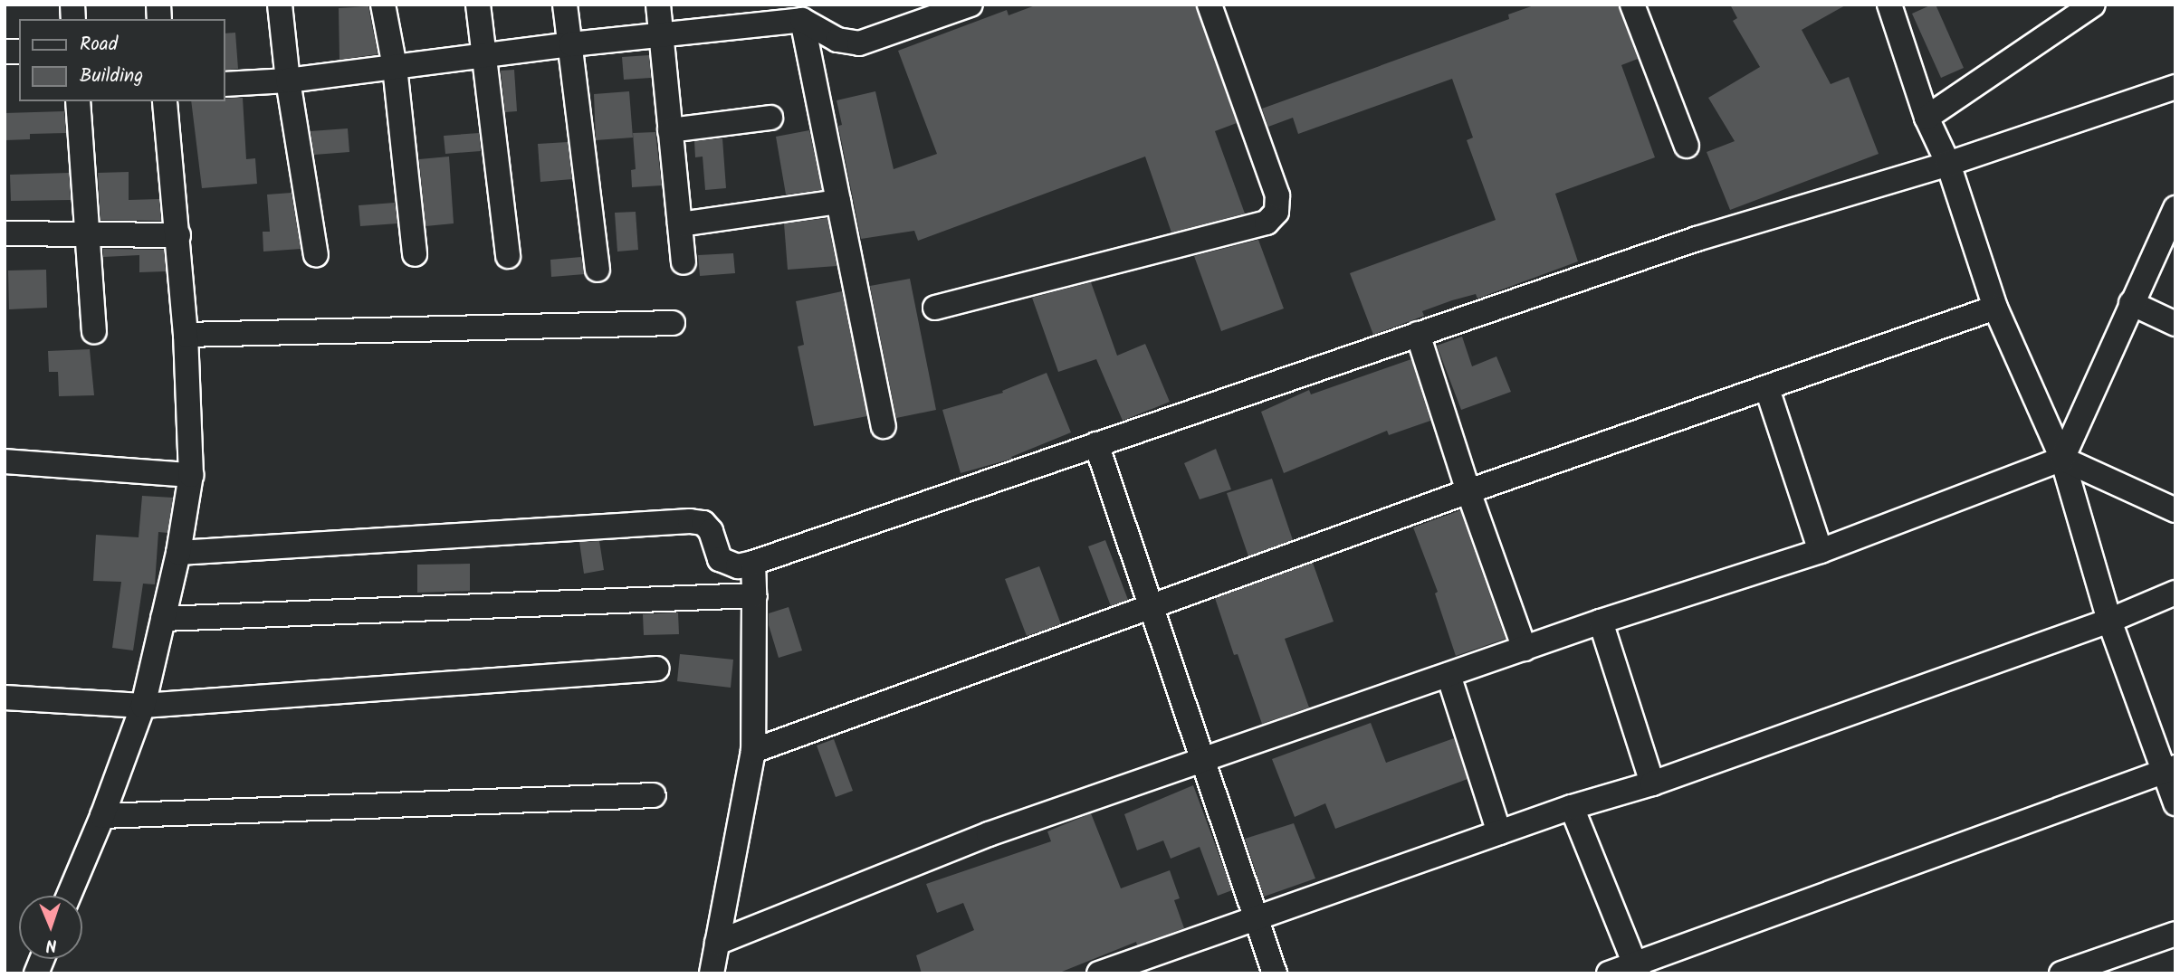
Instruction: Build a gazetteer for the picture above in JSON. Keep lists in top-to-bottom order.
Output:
{
  "legend": ["Road", "Building"],
  "north": "bottom"
}
